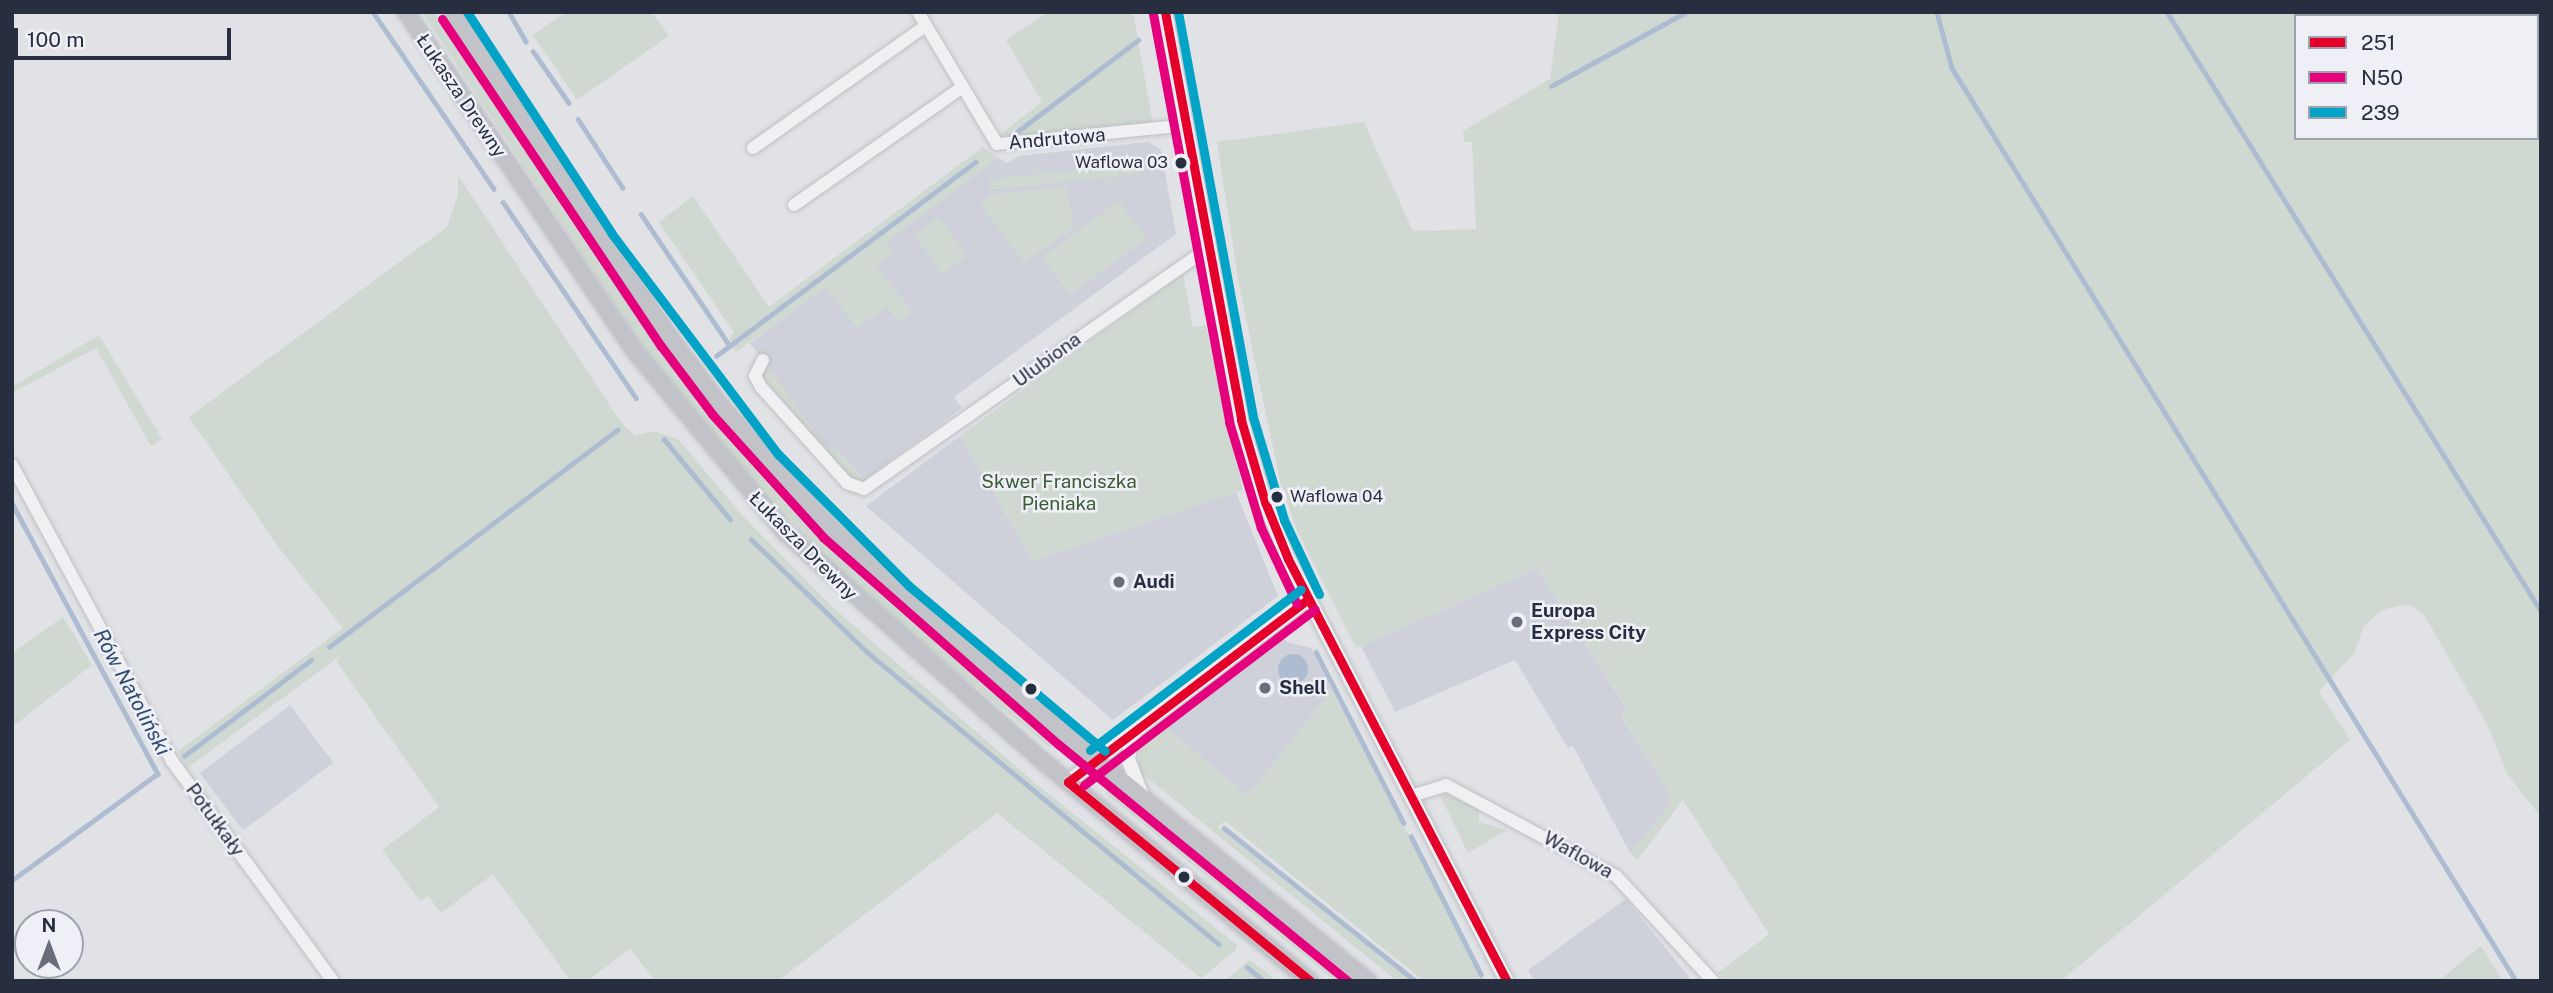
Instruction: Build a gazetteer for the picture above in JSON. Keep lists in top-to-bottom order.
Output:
{
  "streets": {
    "main road": ["Łukasza Drewny"],
    "street": [
      "Andrutowa",
      "Ulubiona",
      "Potułkały",
      "Waflowa"
    ]
  },
  "water": ["Rów Natoliński"],
  "parks": ["Skwer Franciszka Pieniaka"],
  "places": [
    "Waflowa 03",
    "Waflowa 04",
    "Audi",
    "Europa Express City",
    "Shell"
  ],
  "lines": ["transit line 251", "transit line 239", "transit line N50"],
  "legend": ["251", "N50", "239"],
  "scale_bar": "100 m",
  "north": "top"
}
